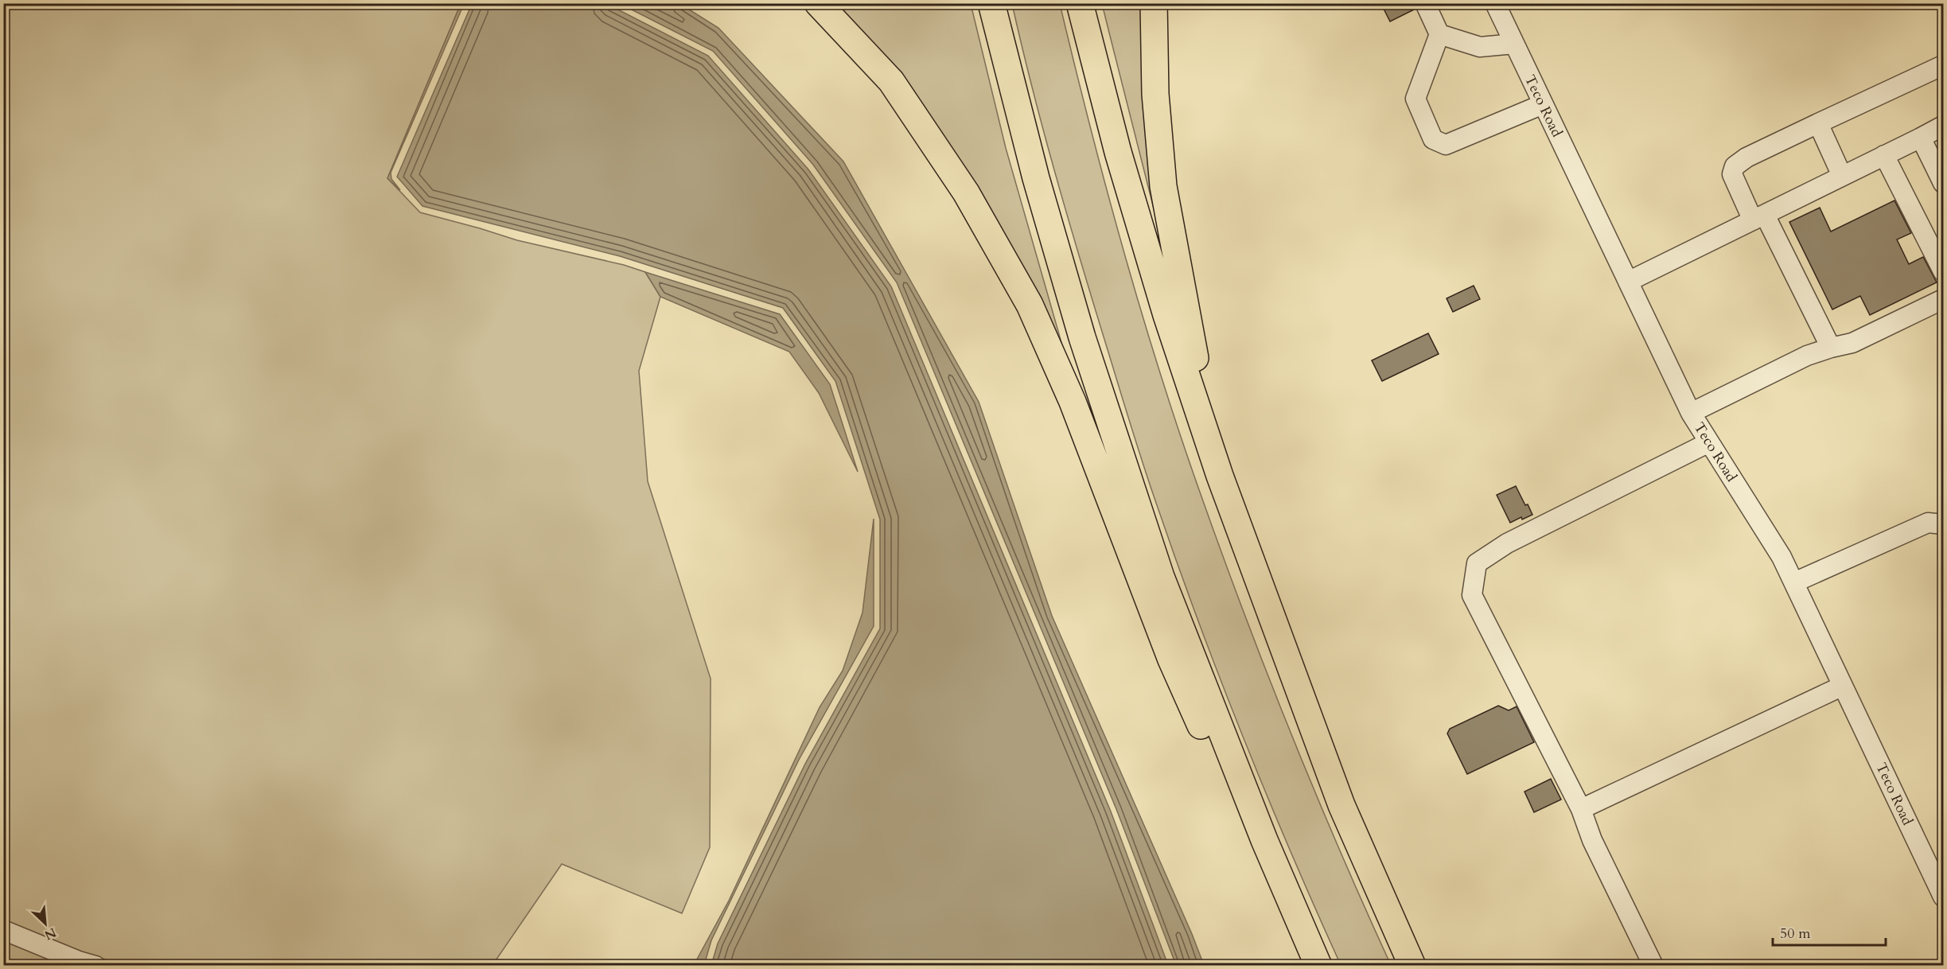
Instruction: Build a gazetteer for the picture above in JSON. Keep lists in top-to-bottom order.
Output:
{
  "streets": {
    "street": ["Teco Road"]
  },
  "scale_bar": "50 m",
  "north": "bottom right"
}
